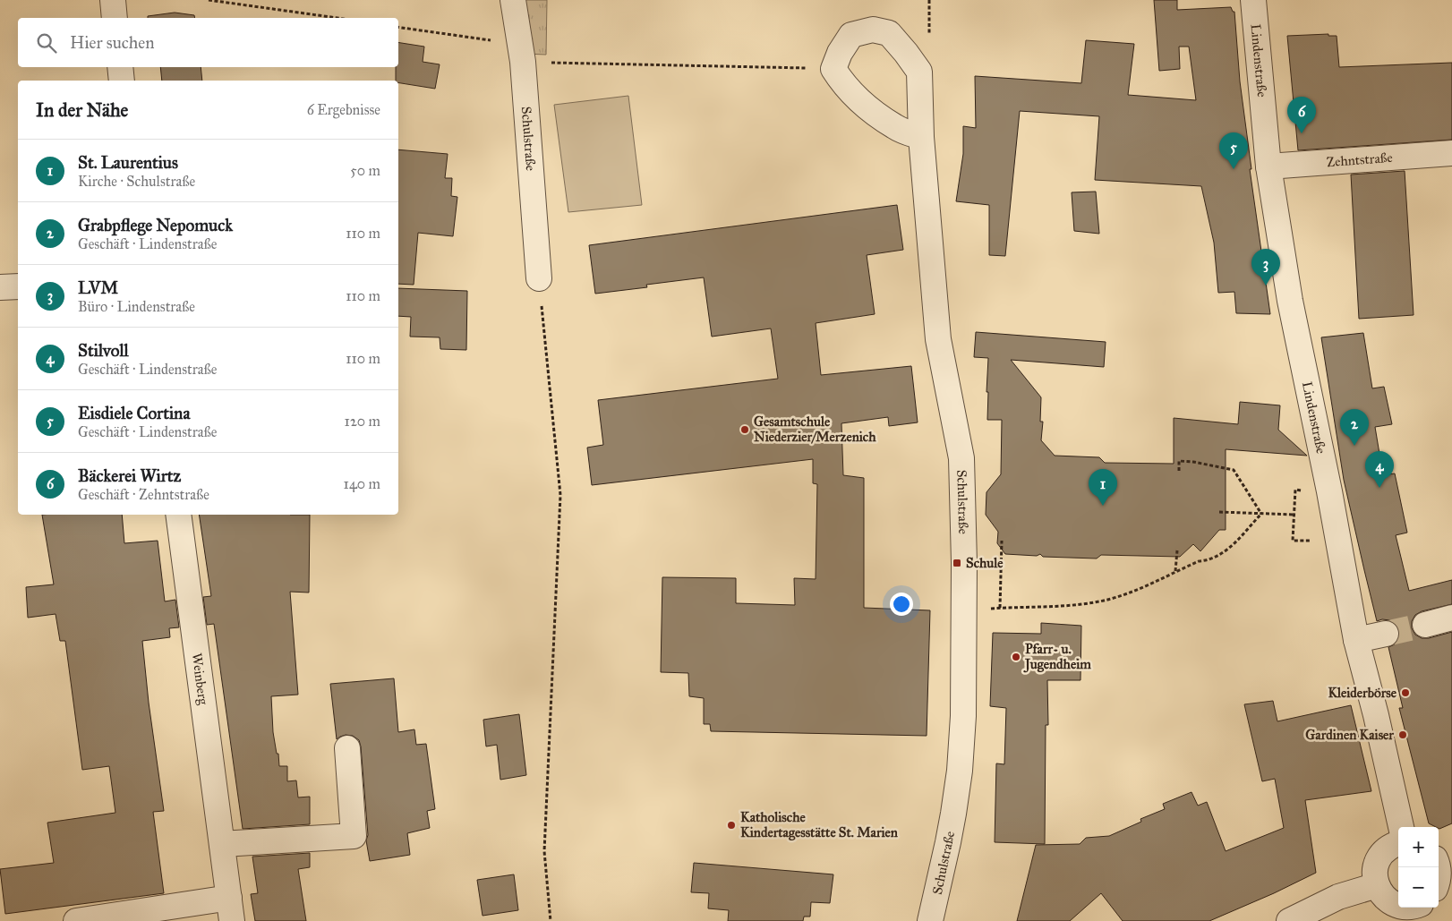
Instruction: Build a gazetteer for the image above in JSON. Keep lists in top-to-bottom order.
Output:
{
  "streets": {
    "street": [
      "Lindenstraße",
      "Schulstraße",
      "Zehntstraße",
      "Weinberg"
    ]
  },
  "crossings": [
    ["Lindenstraße", "Zehntstraße"]
  ],
  "places": {
    "other": [
      "Gesamtschule Niederzier/Merzenich",
      "Pfarr- u. Jugendheim",
      "Kleiderbörse",
      "Gardinen Kaiser",
      "Katholische Kindertagesstätte St. Marien"
    ],
    "transit": ["Schule"]
  },
  "page": {
    "search": "Hier suchen",
    "heading": ["In der Nähe", "6 Ergebnisse"],
    "pins": [
      "6",
      "5",
      "3",
      "2",
      "4",
      "1"
    ],
    "list": [
      {
        "mark": "1",
        "name": "St. Laurentius",
        "note": "Kirche · Schulstraße",
        "value": "50 m"
      },
      {
        "mark": "2",
        "name": "Grabpflege Nepomuck",
        "note": "Geschäft · Lindenstraße",
        "value": "110 m"
      },
      {
        "mark": "3",
        "name": "LVM",
        "note": "Büro · Lindenstraße",
        "value": "110 m"
      },
      {
        "mark": "4",
        "name": "Stilvoll",
        "note": "Geschäft · Lindenstraße",
        "value": "110 m"
      },
      {
        "mark": "5",
        "name": "Eisdiele Cortina",
        "note": "Geschäft · Lindenstraße",
        "value": "120 m"
      },
      {
        "mark": "6",
        "name": "Bäckerei Wirtz",
        "note": "Geschäft · Zehntstraße",
        "value": "140 m"
      }
    ],
    "map_buttons": ["+", "−"]
  }
}
